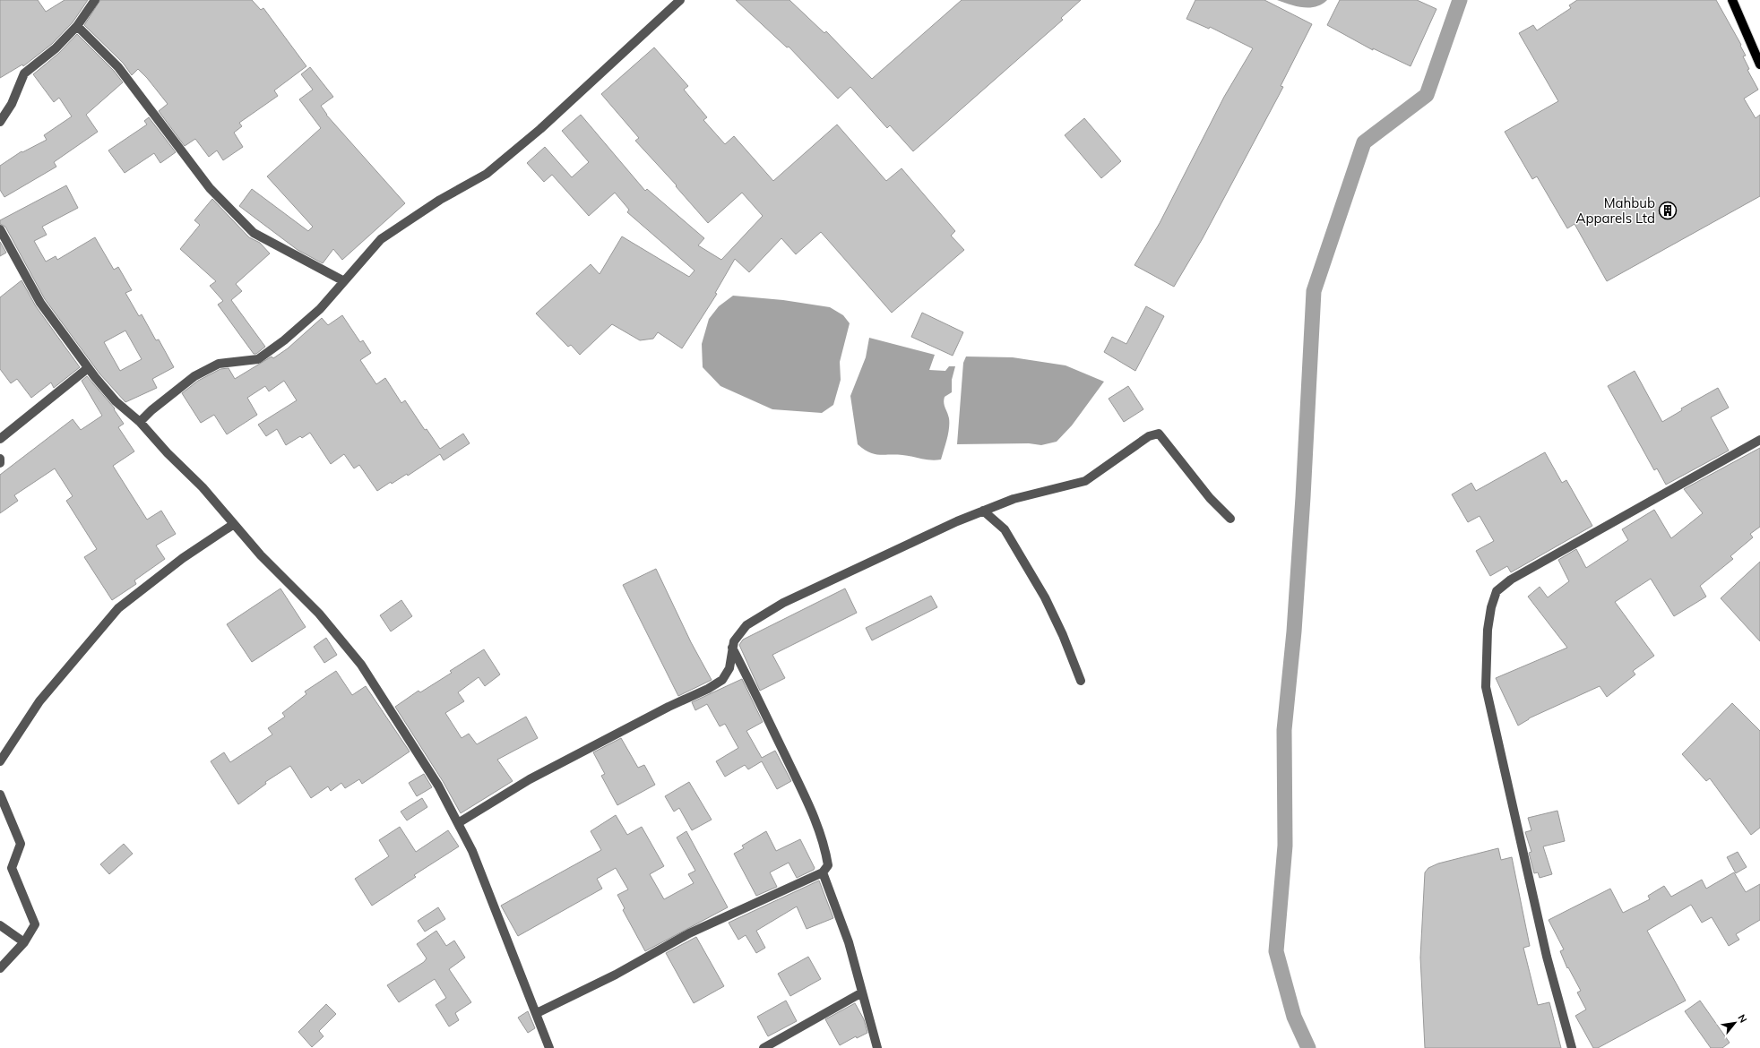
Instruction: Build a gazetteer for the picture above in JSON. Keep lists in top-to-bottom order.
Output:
{
  "places": {
    "building": ["Mahbub Apparels Ltd"]
  },
  "north": "top right"
}
